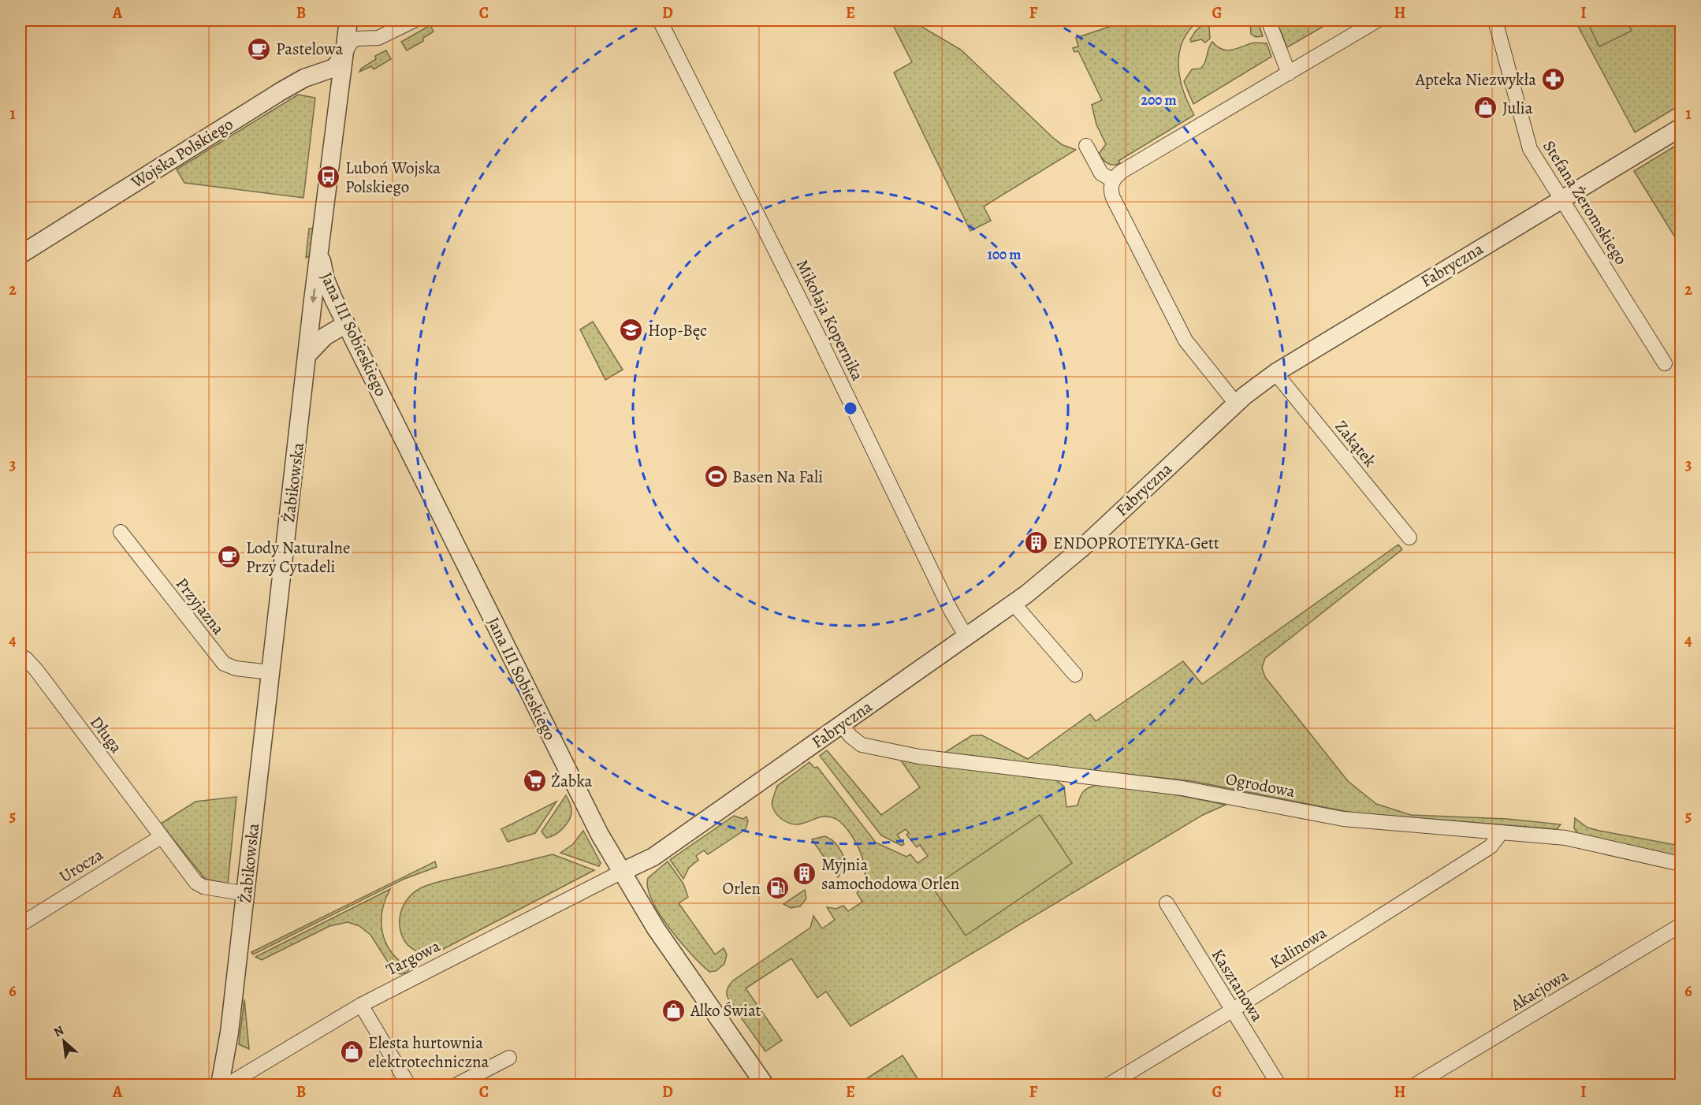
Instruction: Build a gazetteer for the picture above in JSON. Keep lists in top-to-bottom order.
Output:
{
  "streets": {
    "street": [
      "Wojska Polskiego",
      "Stefana Żeromskiego",
      "Fabryczna",
      "Mikołaja Kopernika",
      "Jana III Sobieskiego",
      "Zakątek",
      "Żabikowska",
      "Przyjazna",
      "Długa",
      "Ogrodowa",
      "Urocza",
      "Kalinowa",
      "Targowa",
      "Kasztanowa",
      "Akacjowa"
    ]
  },
  "crossings": [
    ["Wojska Polskiego", "Żabikowska"],
    ["Stefana Żeromskiego", "Fabryczna"],
    ["Fabryczna", "Mikołaja Kopernika"],
    ["Fabryczna", "Jana III Sobieskiego"],
    ["Fabryczna", "Zakątek"],
    ["Fabryczna", "Ogrodowa"],
    ["Fabryczna", "Targowa"],
    ["Jana III Sobieskiego", "Żabikowska"],
    ["Jana III Sobieskiego", "Targowa"],
    ["Żabikowska", "Przyjazna"],
    ["Żabikowska", "Długa"],
    ["Długa", "Urocza"],
    ["Ogrodowa", "Kalinowa"],
    ["Kalinowa", "Kasztanowa"]
  ],
  "places": {
    "cafe": ["Pastelowa", "Lody Naturalne Przy Cytadeli"],
    "pharmacy": ["Apteka Niezwykła"],
    "shop": ["Julia", "Alko Świat", "Elesta hurtownia elektrotechniczna"],
    "bus stop": ["Luboń Wojska Polskiego"],
    "school or university": ["Hop-Bęc"],
    "sports": ["Basen Na Fali"],
    "building": ["ENDOPROTETYKA-Gett", "Myjnia samochodowa Orlen"],
    "supermarket": ["Żabka"],
    "fuel station": ["Orlen"]
  },
  "north": "top left",
  "grid": {
    "columns": [
      "A",
      "B",
      "C",
      "D",
      "E",
      "F",
      "G",
      "H",
      "I"
    ],
    "rows": [
      "1",
      "2",
      "3",
      "4",
      "5",
      "6"
    ]
  },
  "rings": ["200 m", "100 m"]
}
